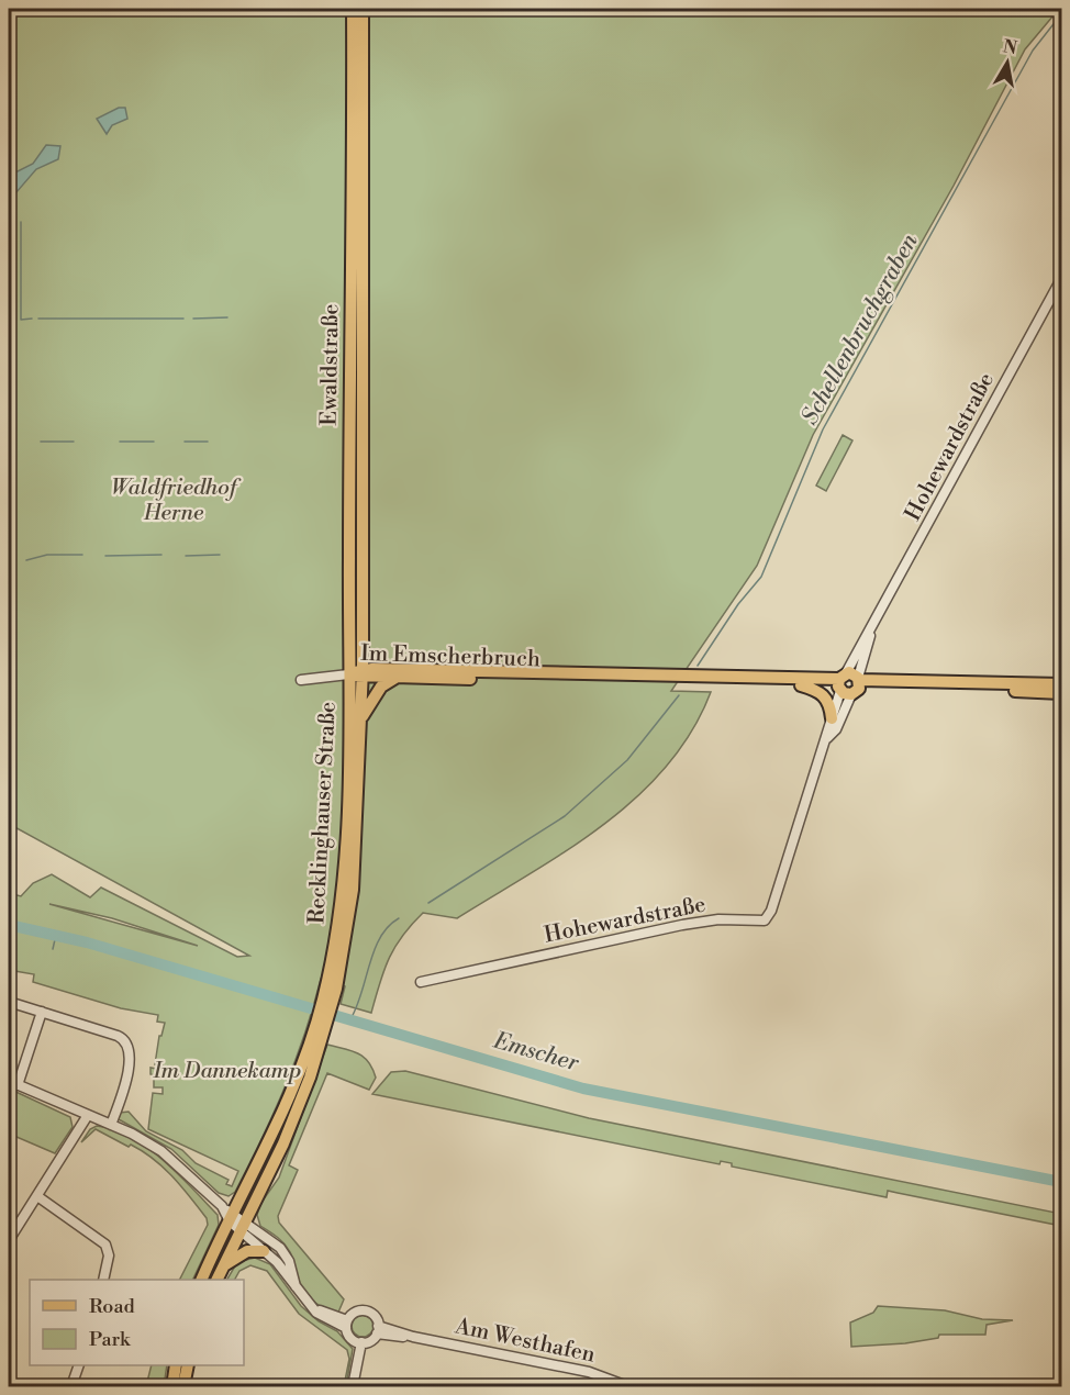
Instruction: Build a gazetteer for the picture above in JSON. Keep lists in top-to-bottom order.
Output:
{
  "streets": {
    "main road": ["Ewaldstraße", "Im Emscherbruch", "Recklinghauser Straße"],
    "street": ["Hohewardstraße", "Am Westhafen"]
  },
  "crossings": [
    ["Ewaldstraße", "Im Emscherbruch"],
    ["Ewaldstraße", "Recklinghauser Straße"],
    ["Hohewardstraße", "Im Emscherbruch"],
    ["Im Emscherbruch", "Recklinghauser Straße"]
  ],
  "water": ["Schellenbruchgraben", "Emscher"],
  "parks": ["Waldfriedhof Herne", "Im Dannekamp"],
  "legend": ["Road", "Park"],
  "north": "top"
}
